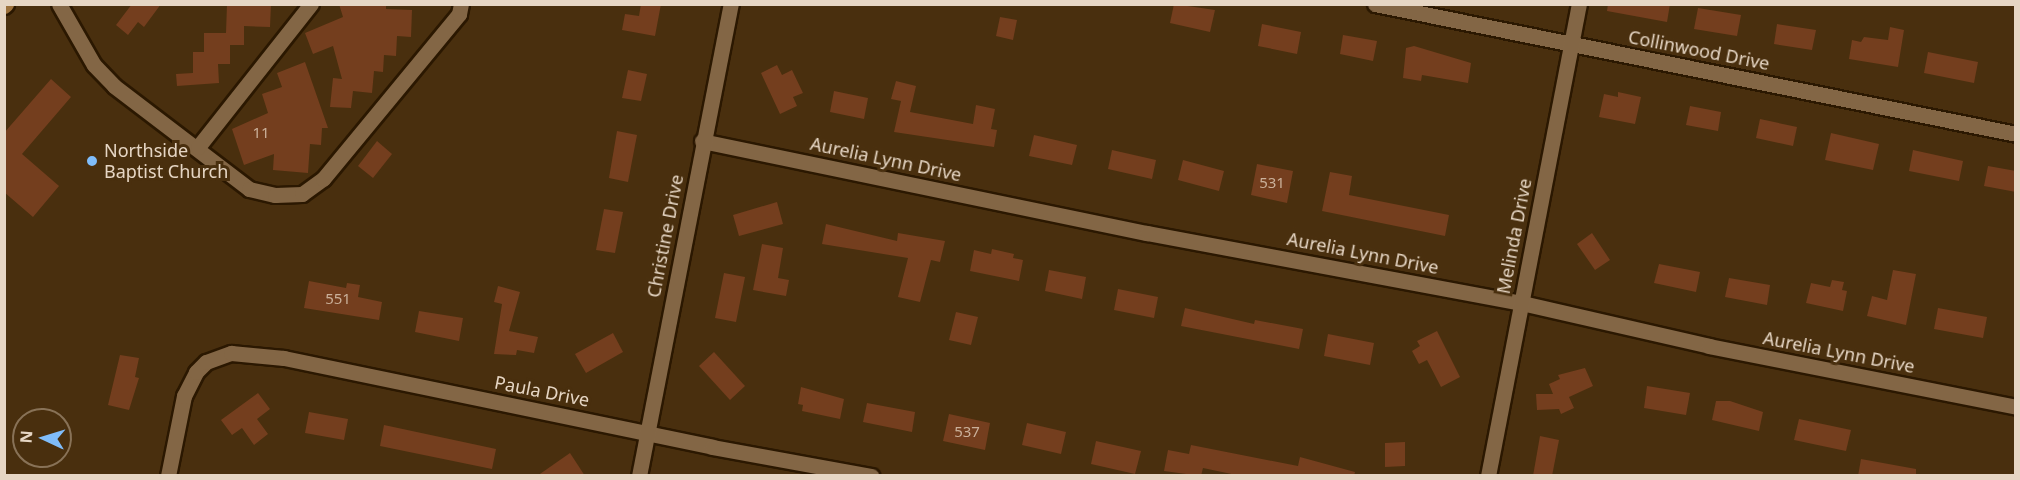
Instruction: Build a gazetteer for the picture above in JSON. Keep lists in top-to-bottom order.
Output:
{
  "streets": {
    "street": [
      "Collinwood Drive",
      "Aurelia Lynn Drive",
      "Christine Drive",
      "Melinda Drive",
      "Paula Drive"
    ]
  },
  "crossings": [
    ["Collinwood Drive", "Melinda Drive"],
    ["Aurelia Lynn Drive", "Christine Drive"],
    ["Aurelia Lynn Drive", "Melinda Drive"],
    ["Christine Drive", "Paula Drive"]
  ],
  "places": ["Northside Baptist Church"],
  "house_numbers": [
    "11",
    "531",
    "551",
    "537"
  ],
  "north": "left"
}
